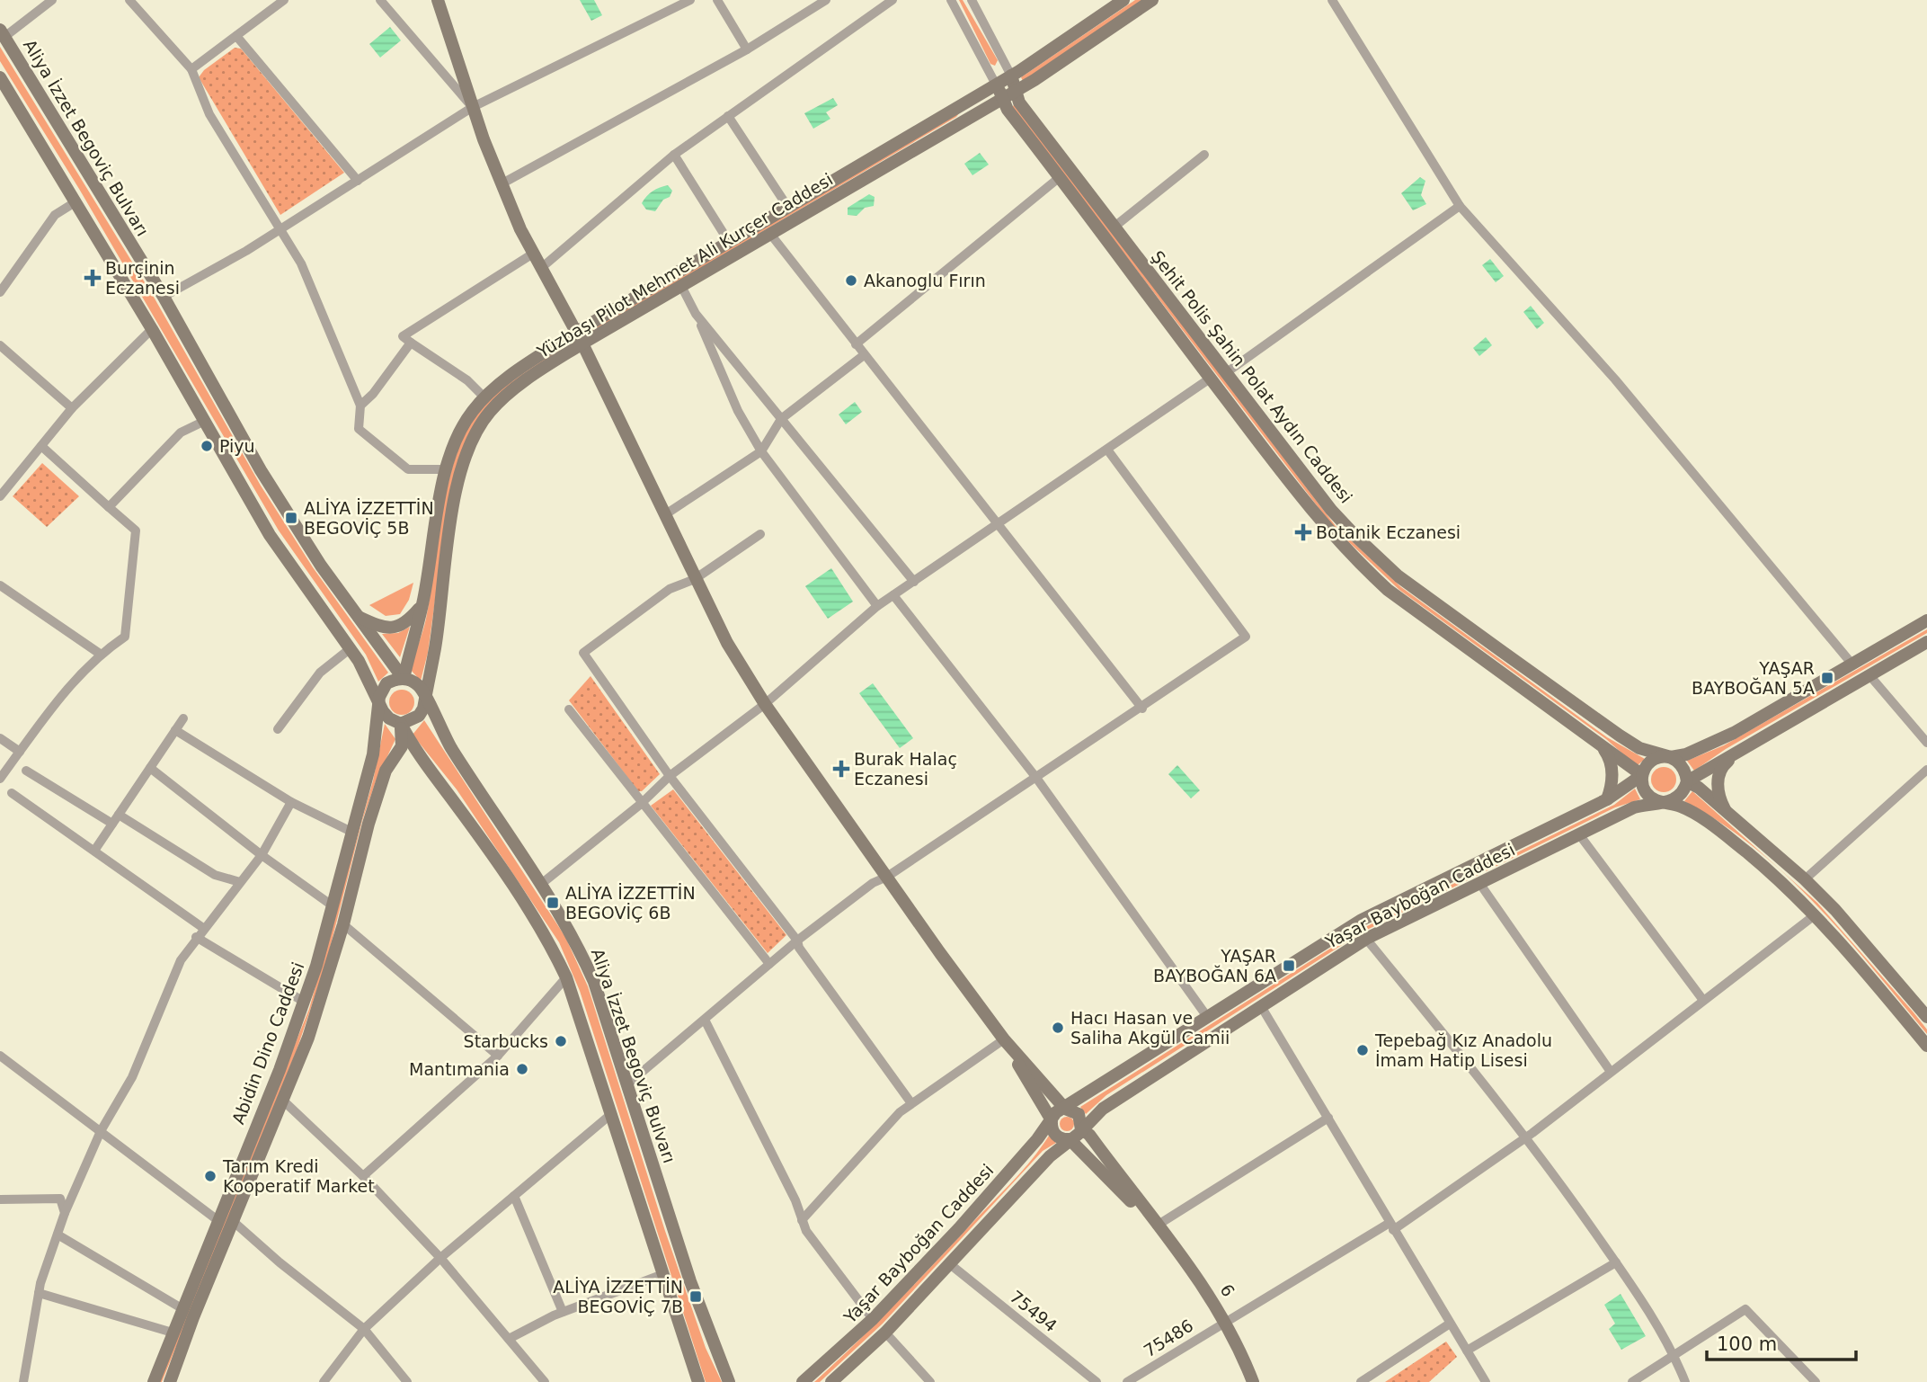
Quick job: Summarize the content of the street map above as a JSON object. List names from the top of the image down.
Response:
{
  "streets": {
    "main road": [
      "Aliya İzzet Begoviç Bulvarı",
      "Yüzbaşı Pilot Mehmet Ali Kurçer Caddesi",
      "Şehit Polis Şahin Polat Aydın Caddesi",
      "Yaşar Bayboğan Caddesi",
      "Abidin Dino Caddesi",
      "6"
    ],
    "street": ["75494", "75486"]
  },
  "crossings": [
    ["Aliya İzzet Begoviç Bulvarı", "Yüzbaşı Pilot Mehmet Ali Kurçer Caddesi"],
    ["Aliya İzzet Begoviç Bulvarı", "Abidin Dino Caddesi"],
    ["Yüzbaşı Pilot Mehmet Ali Kurçer Caddesi", "Şehit Polis Şahin Polat Aydın Caddesi"],
    ["Yüzbaşı Pilot Mehmet Ali Kurçer Caddesi", "Abidin Dino Caddesi"],
    ["Şehit Polis Şahin Polat Aydın Caddesi", "Yaşar Bayboğan Caddesi"],
    ["Yaşar Bayboğan Caddesi", "75494"],
    ["6", "75486"]
  ],
  "places": {
    "health": ["Burçinin Eczanesi", "Botanik Eczanesi", "Burak Halaç Eczanesi"],
    "other": [
      "Akanoglu Fırın",
      "Piyu",
      "Hacı Hasan ve Saliha Akgül Camii",
      "Starbucks",
      "Tepebağ Kız Anadolu İmam Hatip Lisesi",
      "Mantımania",
      "Tarım Kredi Kooperatif Market"
    ],
    "transit": [
      "ALİYA İZZETTİN BEGOVİÇ 5B",
      "YAŞAR BAYBOĞAN 5A",
      "ALİYA İZZETTİN BEGOVİÇ 6B",
      "YAŞAR BAYBOĞAN 6A",
      "ALİYA İZZETTİN BEGOVİÇ 7B"
    ]
  },
  "scale_bar": "100 m"
}
